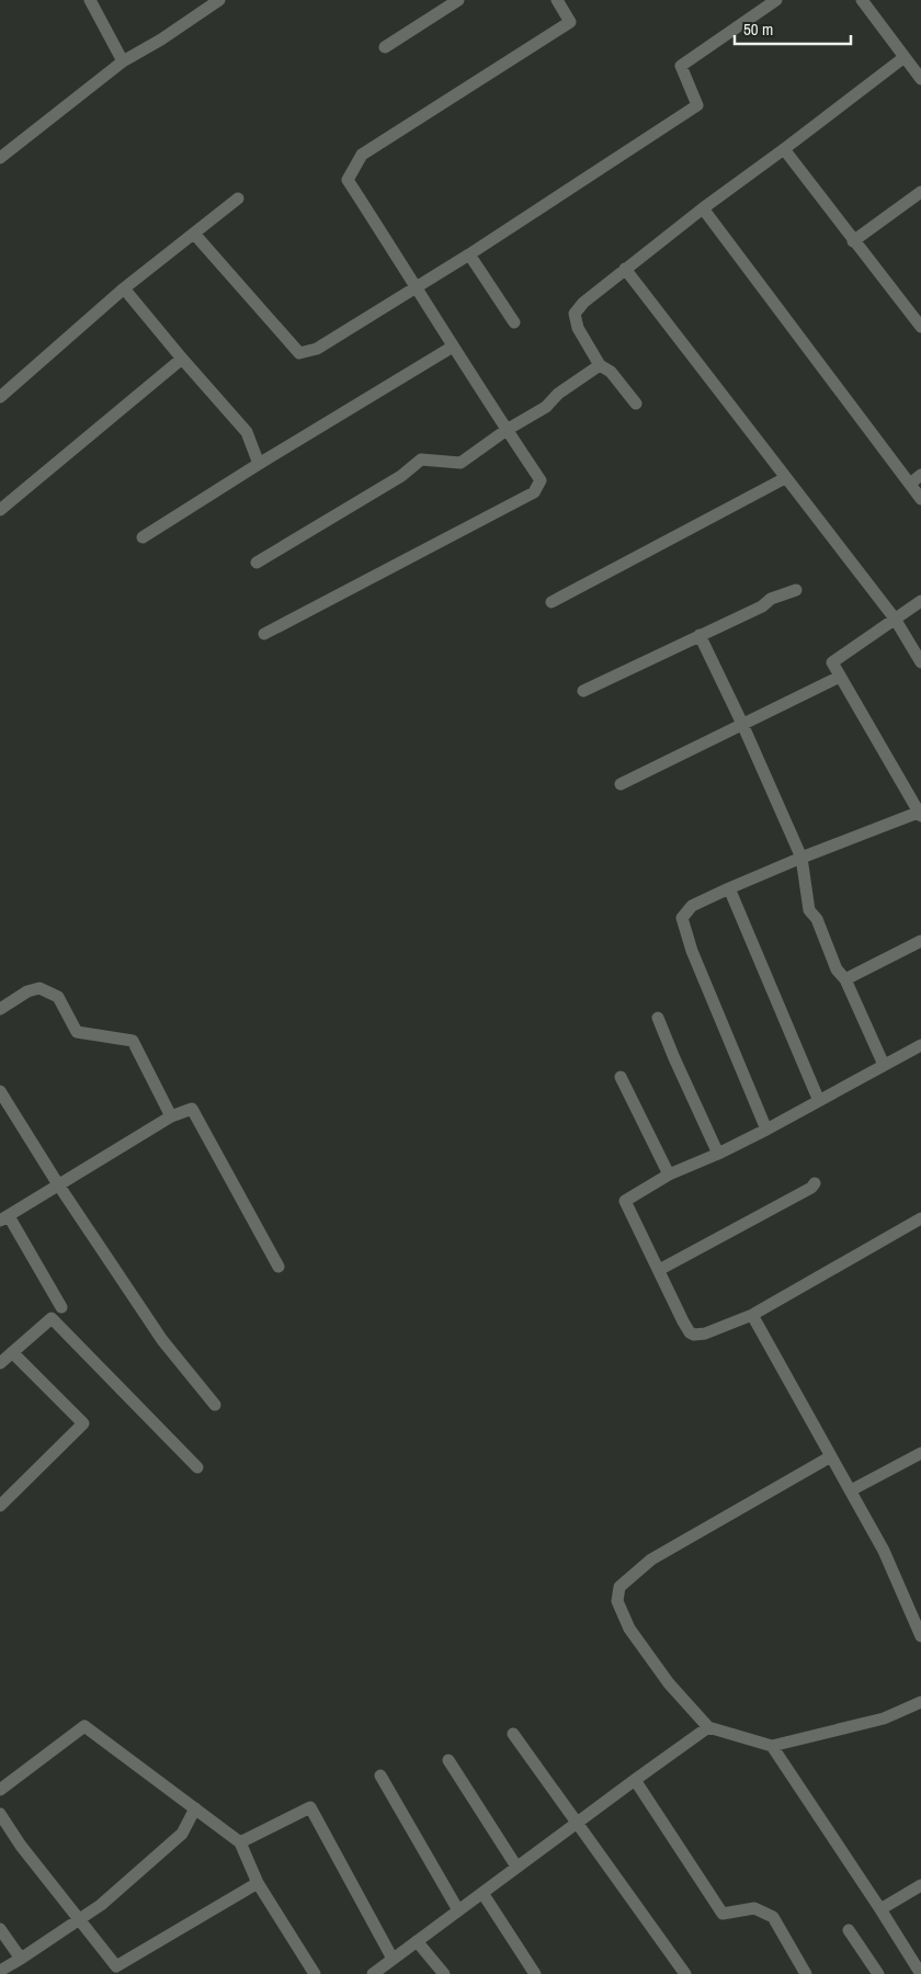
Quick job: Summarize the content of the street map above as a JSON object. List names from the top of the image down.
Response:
{
  "scale_bar": "50 m"
}
